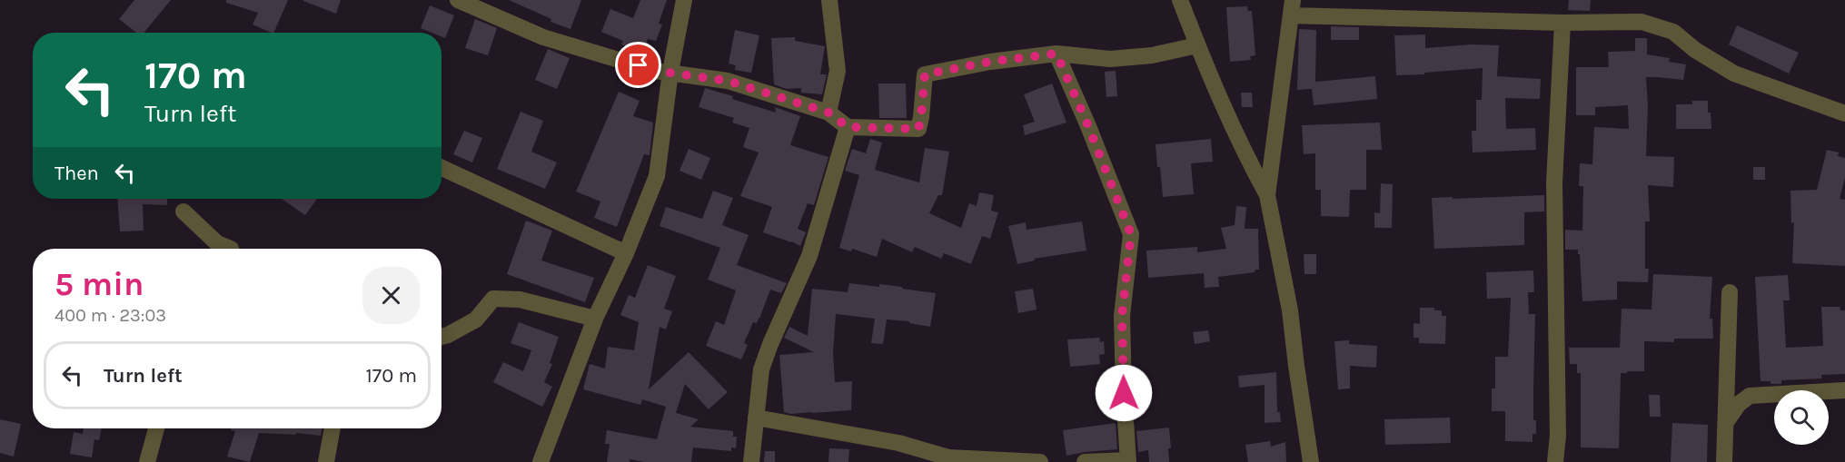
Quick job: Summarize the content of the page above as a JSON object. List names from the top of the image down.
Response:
{
  "page": {
    "turn": ["170 m", "Turn left"],
    "then": "Then",
    "heading": ["5 min", "400 m · 23:03"],
    "list": [
      {
        "name": "Turn left",
        "value": "170 m"
      }
    ]
  }
}
